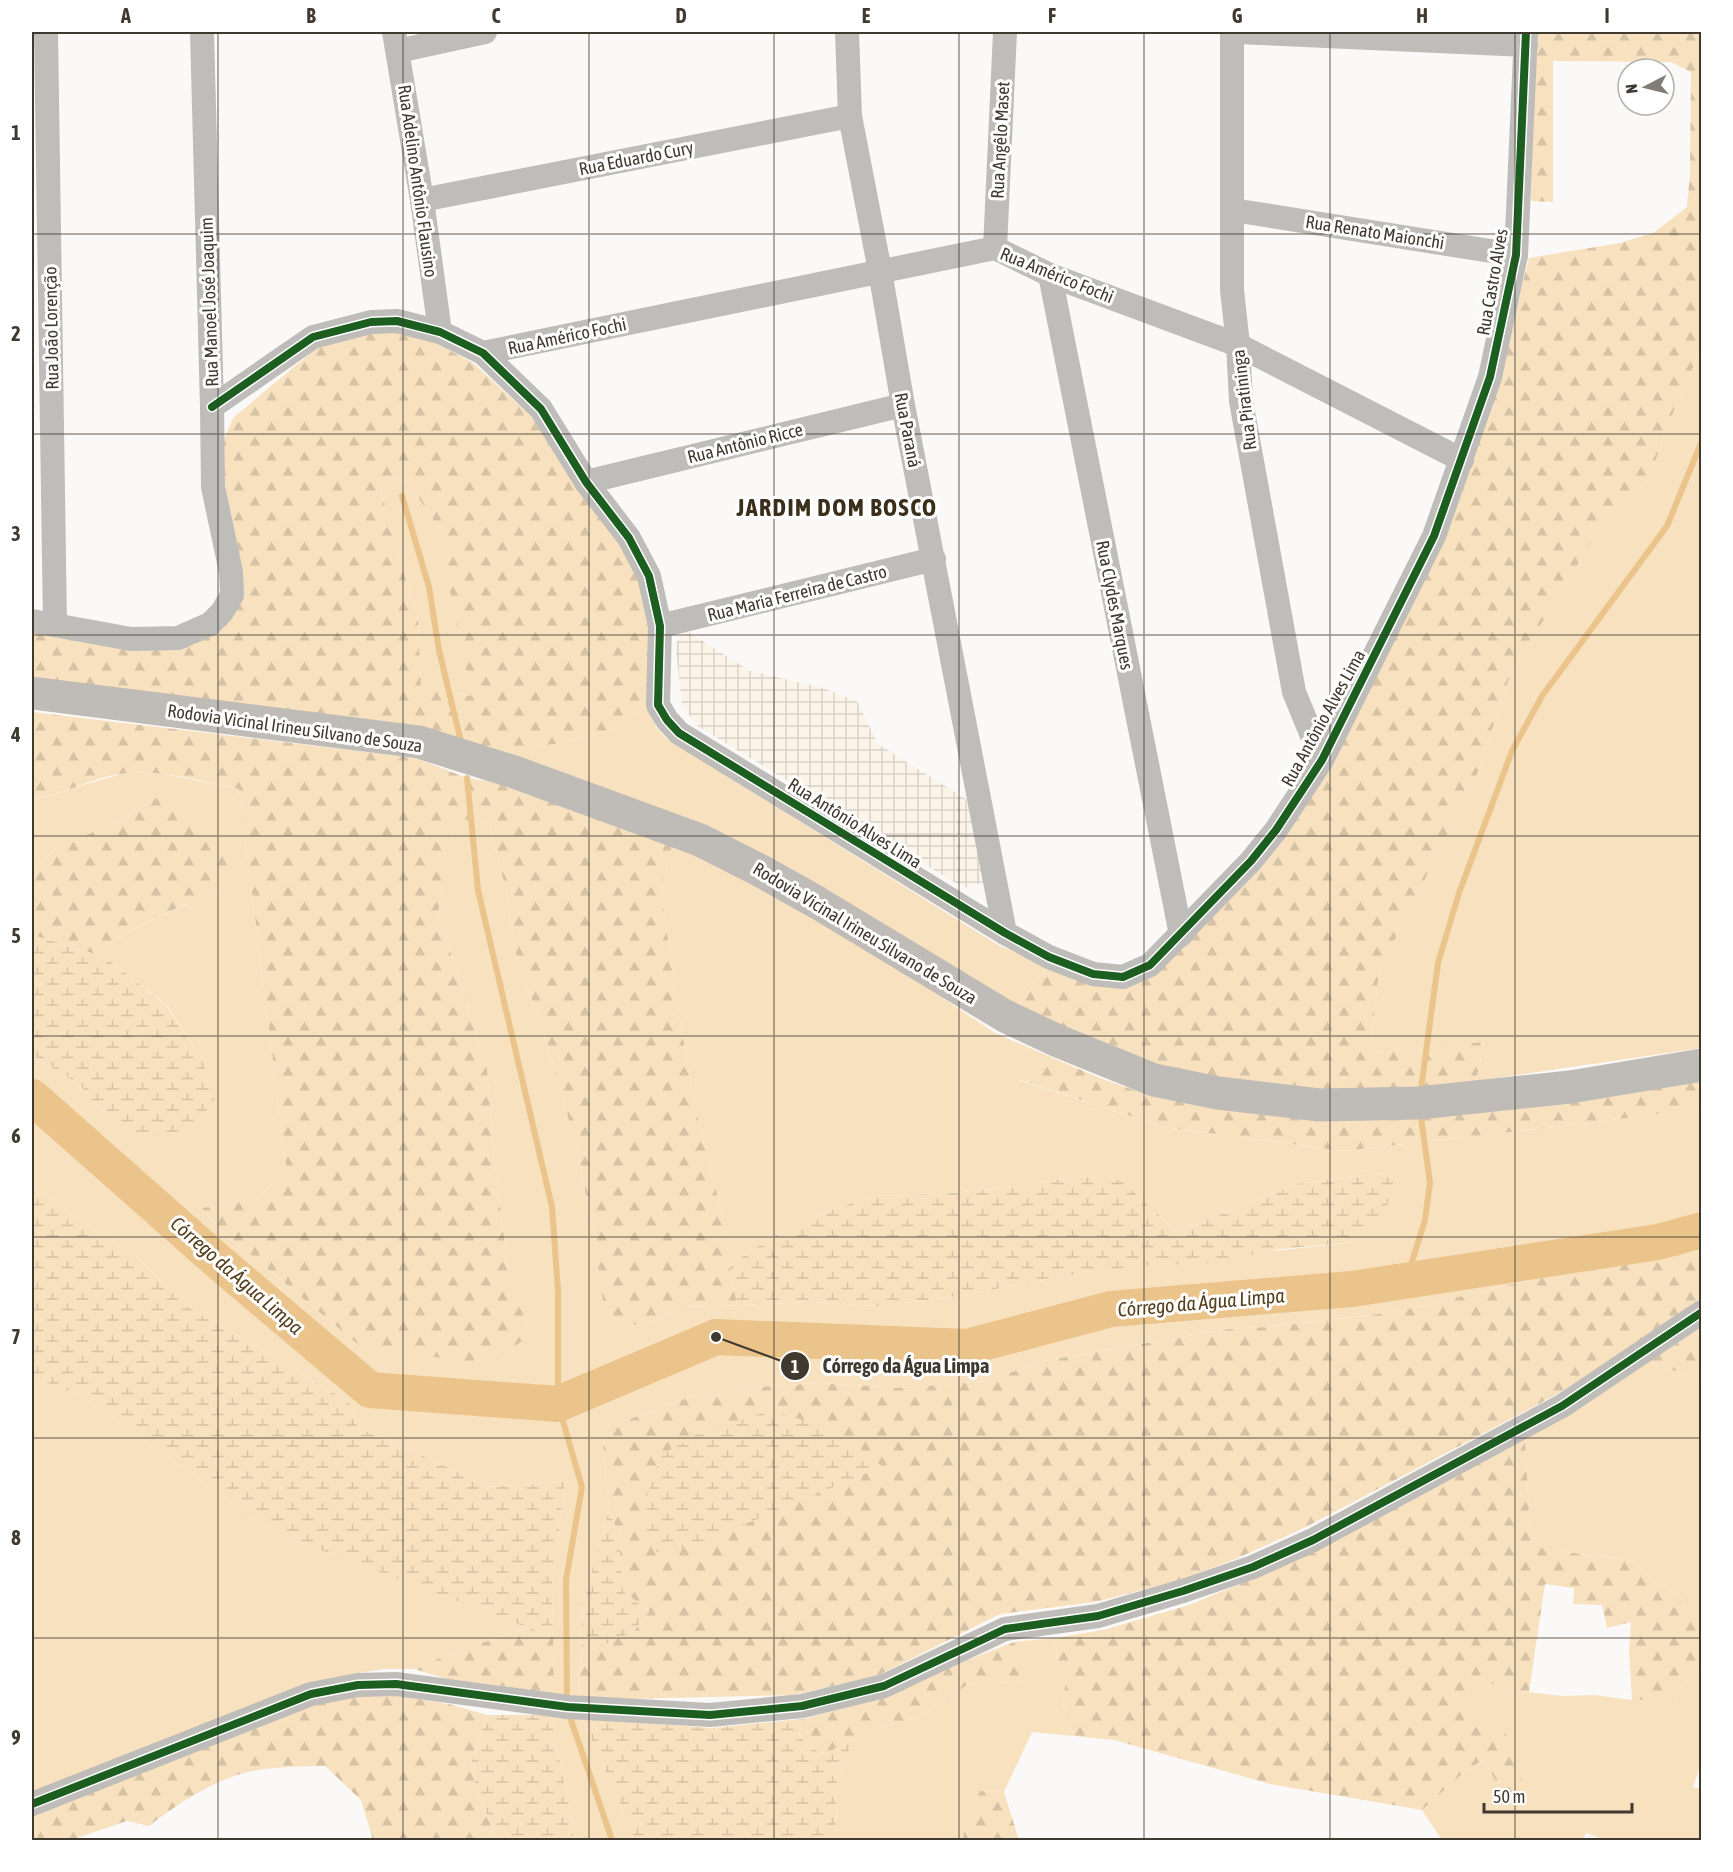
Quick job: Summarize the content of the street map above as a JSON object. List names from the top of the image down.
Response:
{
  "streets": {
    "main road": ["Rodovia Vicinal Irineu Silvano de Souza"],
    "street": [
      "Rua Angêlo Maset",
      "Rua Eduardo Cury",
      "Rua Adelino Antônio Flausino",
      "Rua Renato Maionchi",
      "Rua Américo Fochi",
      "Rua Castro Alves",
      "Rua Manoel José Joaquim",
      "Rua João Lorenção",
      "Rua Piratininga",
      "Rua Paraná",
      "Rua Antônio Ricce",
      "Rua Maria Ferreira de Castro",
      "Rua Clydes Marques",
      "Rua Antônio Alves Lima"
    ]
  },
  "crossings": [
    ["Rua Angêlo Maset", "Rua Américo Fochi"],
    ["Rua Eduardo Cury", "Rua Adelino Antônio Flausino"],
    ["Rua Eduardo Cury", "Rua Paraná"],
    ["Rua Adelino Antônio Flausino", "Rua Antônio Alves Lima"],
    ["Rua Renato Maionchi", "Rua Castro Alves"],
    ["Rua Renato Maionchi", "Rua Piratininga"],
    ["Rua Américo Fochi", "Rua Castro Alves"],
    ["Rua Américo Fochi", "Rua Piratininga"],
    ["Rua Américo Fochi", "Rua Paraná"],
    ["Rua Américo Fochi", "Rua Clydes Marques"],
    ["Rua Américo Fochi", "Rua Antônio Alves Lima"],
    ["Rua Castro Alves", "Rua Antônio Alves Lima"],
    ["Rua Manoel José Joaquim", "Rua João Lorenção"],
    ["Rua Manoel José Joaquim", "Rua Antônio Alves Lima"],
    ["Rua Piratininga", "Rua Antônio Alves Lima"],
    ["Rua Paraná", "Rua Antônio Ricce"],
    ["Rua Paraná", "Rua Maria Ferreira de Castro"],
    ["Rua Paraná", "Rua Antônio Alves Lima"],
    ["Rua Antônio Ricce", "Rua Antônio Alves Lima"],
    ["Rua Maria Ferreira de Castro", "Rua Antônio Alves Lima"],
    ["Rua Clydes Marques", "Rua Antônio Alves Lima"]
  ],
  "districts": ["JARDIM DOM BOSCO"],
  "water": ["Córrego da Água Limpa"],
  "places": ["Córrego da Água Limpa"],
  "scale_bar": "50 m",
  "north": "left",
  "grid": {
    "columns": [
      "A",
      "B",
      "C",
      "D",
      "E",
      "F",
      "G",
      "H",
      "I"
    ],
    "rows": [
      "1",
      "2",
      "3",
      "4",
      "5",
      "6",
      "7",
      "8",
      "9"
    ]
  }
}
